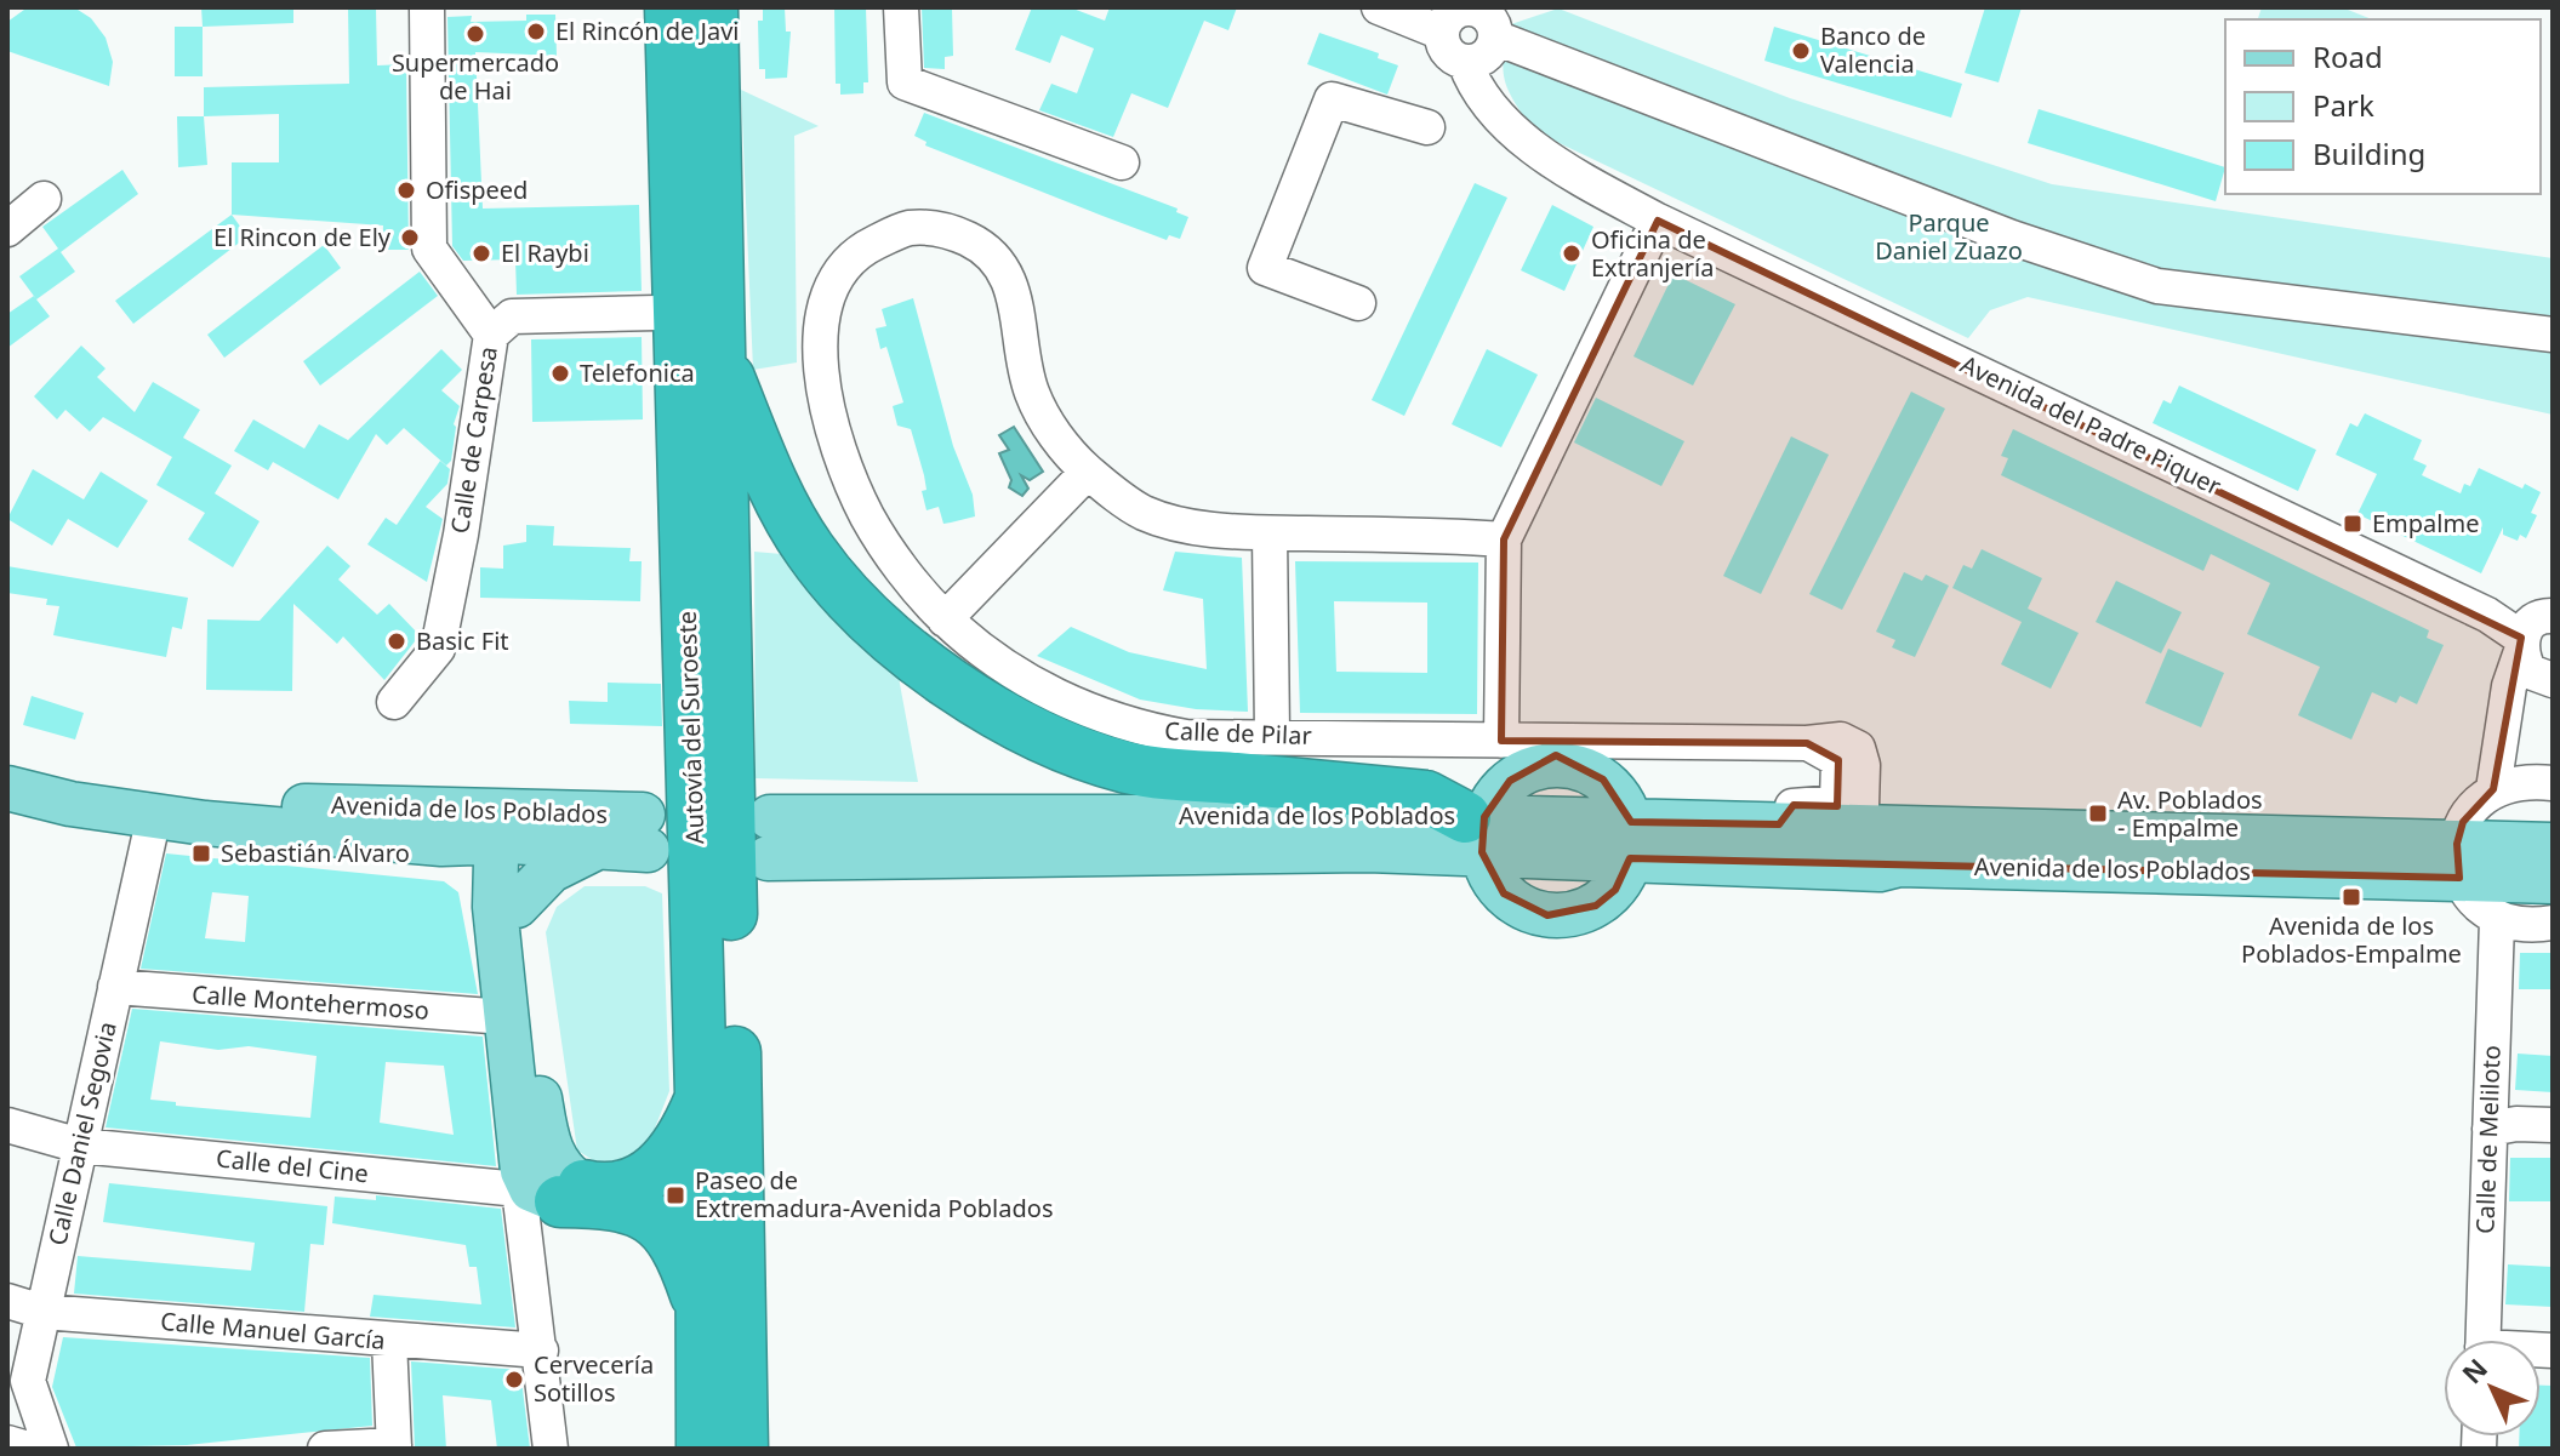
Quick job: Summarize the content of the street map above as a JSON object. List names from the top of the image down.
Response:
{
  "streets": {
    "highway": ["Autovía del Suroeste"],
    "main road": ["Avenida de los Poblados"],
    "street": [
      "Avenida del Padre Piquer",
      "Calle de Carpesa",
      "Calle de Pilar",
      "Calle Montehermoso",
      "Calle Daniel Segovia",
      "Calle de Meliloto",
      "Calle del Cine",
      "Calle Manuel García"
    ]
  },
  "crossings": [
    ["Calle de Pilar", "Avenida de los Poblados"],
    ["Calle Montehermoso", "Calle Daniel Segovia"],
    ["Calle Daniel Segovia", "Calle del Cine"],
    ["Calle Daniel Segovia", "Calle Manuel García"]
  ],
  "parks": ["Parque Daniel Zuazo"],
  "places": {
    "other": [
      "El Rincón de Javi",
      "Supermercado de Hai",
      "Banco de Valencia",
      "Ofispeed",
      "El Rincon de Ely",
      "El Raybi",
      "Oficina de Extranjería",
      "Telefonica",
      "Basic Fit",
      "Cervecería Sotillos"
    ],
    "transit": [
      "Empalme",
      "Av. Poblados - Empalme",
      "Sebastián Álvaro",
      "Avenida de los Poblados-Empalme",
      "Paseo de Extremadura-Avenida Poblados"
    ]
  },
  "legend": ["Road", "Park", "Building"],
  "north": "top left"
}
